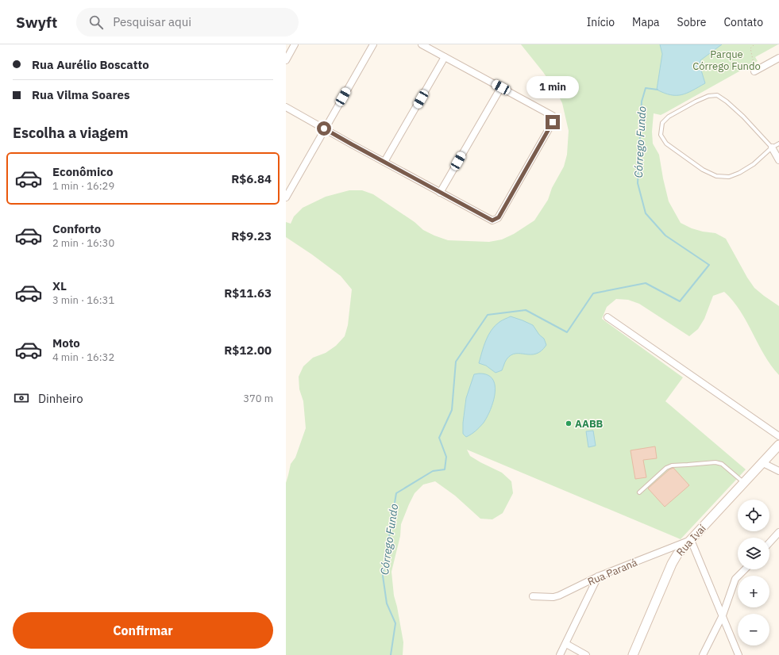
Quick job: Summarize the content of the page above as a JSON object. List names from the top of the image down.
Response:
{
  "streets": {
    "main road": ["Rua Ivaí"],
    "street": ["Rua Paraná"]
  },
  "crossings": [
    ["Rua Ivaí", "Rua Paraná"]
  ],
  "water": ["Córrego Fundo"],
  "parks": ["Parque Córrego Fundo"],
  "places": ["AABB"],
  "page": {
    "header": "Swyft",
    "search": "Pesquisar aqui",
    "nav": [
      "Início",
      "Mapa",
      "Sobre",
      "Contato"
    ],
    "banner": ["Rua Aurélio Boscatto", "Rua Vilma Soares"],
    "bubble": "1 min",
    "heading": "Escolha a viagem",
    "list": [
      {
        "name": "Econômico",
        "note": "1 min · 16:29",
        "value": "R$6.84"
      },
      {
        "name": "Conforto",
        "note": "2 min · 16:30",
        "value": "R$9.23"
      },
      {
        "name": "XL",
        "note": "3 min · 16:31",
        "value": "R$11.63"
      },
      {
        "name": "Moto",
        "note": "4 min · 16:32",
        "value": "R$12.00"
      }
    ],
    "pay": ["Dinheiro", "370 m"],
    "map_buttons": ["+", "−"],
    "buttons": "Confirmar"
  }
}
